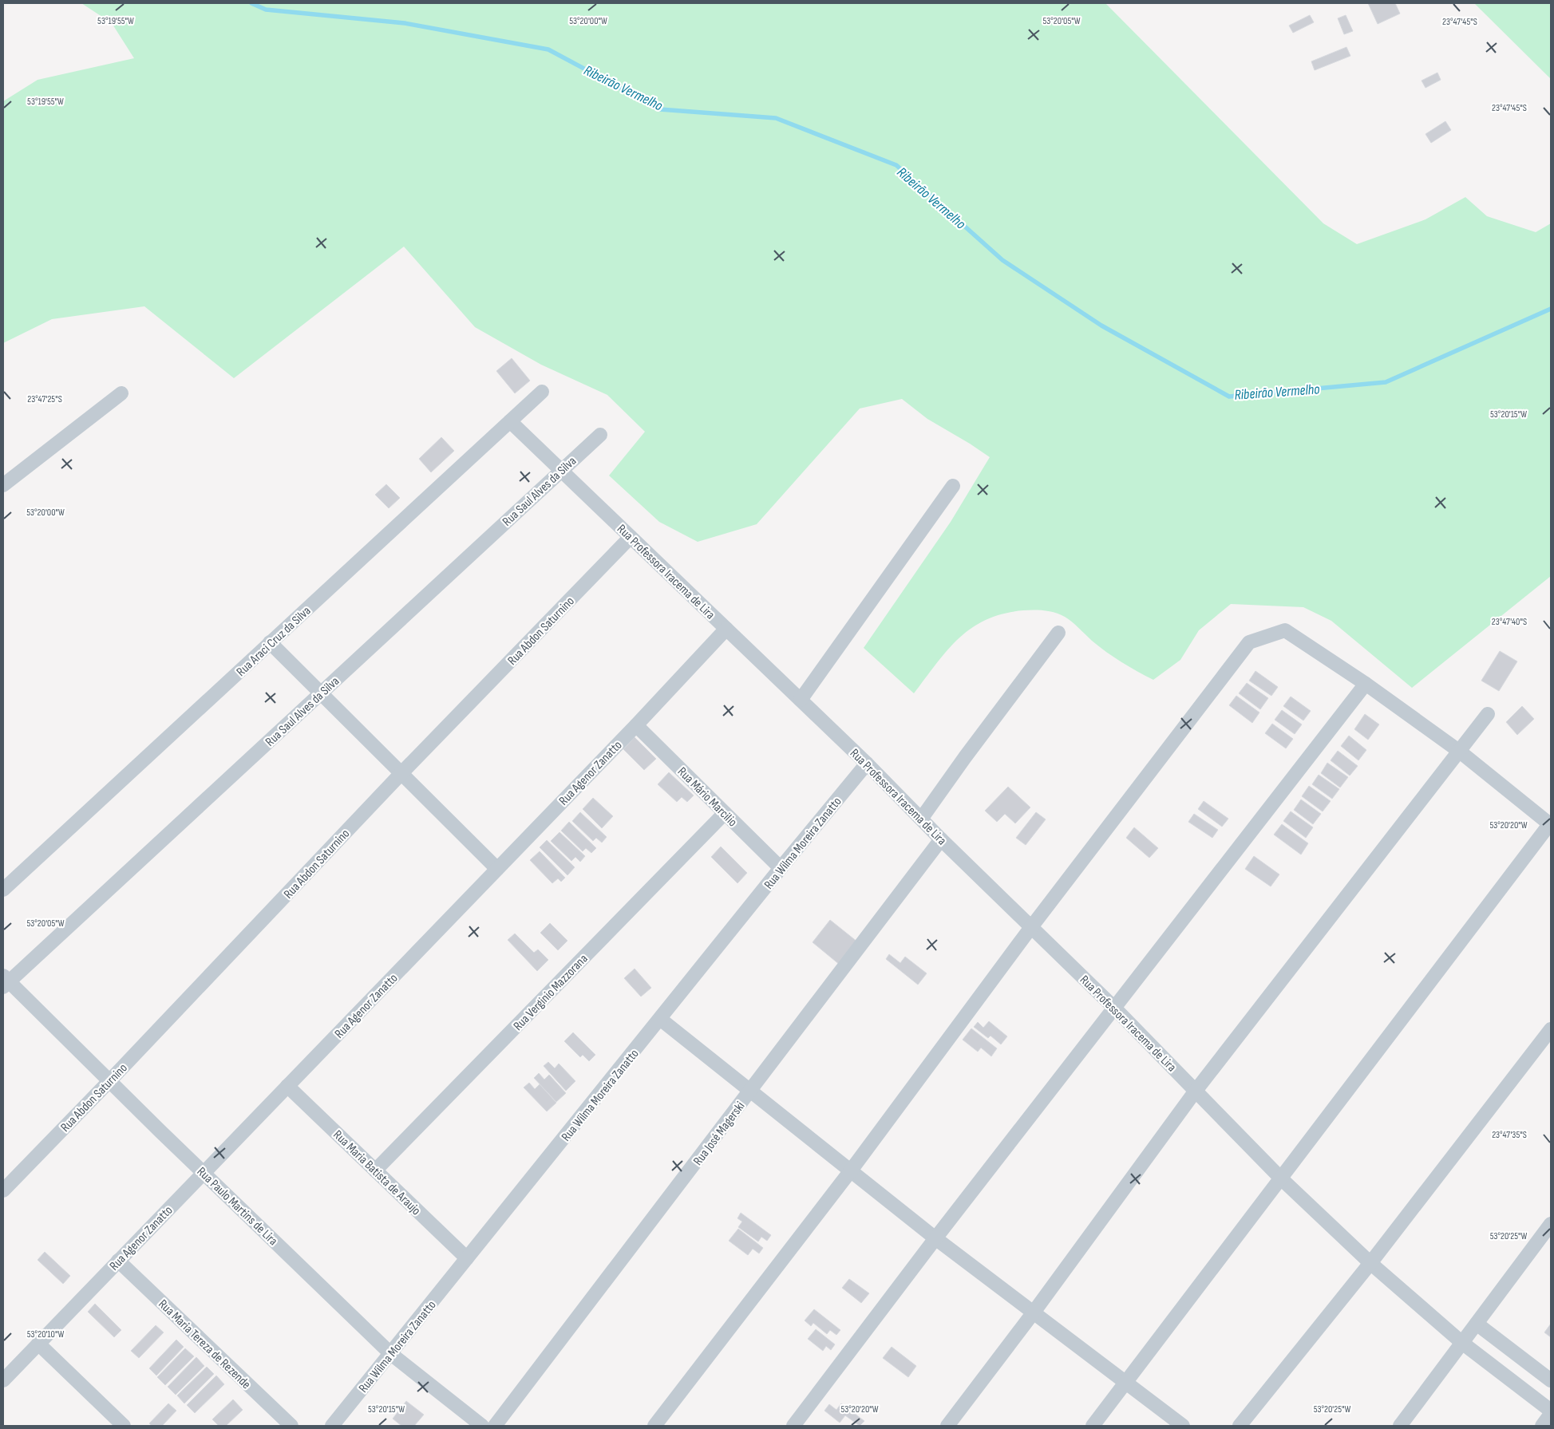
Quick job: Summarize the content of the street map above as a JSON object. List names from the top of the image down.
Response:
{
  "streets": {
    "street": [
      "Rua Saul Alves da Silva",
      "Rua Professora Iracema de Lira",
      "Rua Abdon Saturnino",
      "Rua Araci Cruz da Silva",
      "Rua Agenor Zanatto",
      "Rua Mário Marcilio",
      "Rua Wilma Moreira Zanatto",
      "Rua Verginio Mazzorana",
      "Rua José Magerski",
      "Rua Maria Batista de Araujo",
      "Rua Paulo Martins de Lira",
      "Rua Maria Tereza de Rezende"
    ]
  },
  "crossings": [
    ["Rua Saul Alves da Silva", "Rua Professora Iracema de Lira"],
    ["Rua Saul Alves da Silva", "Rua Paulo Martins de Lira"],
    ["Rua Professora Iracema de Lira", "Rua Abdon Saturnino"],
    ["Rua Professora Iracema de Lira", "Rua Araci Cruz da Silva"],
    ["Rua Professora Iracema de Lira", "Rua Agenor Zanatto"],
    ["Rua Professora Iracema de Lira", "Rua Wilma Moreira Zanatto"],
    ["Rua Professora Iracema de Lira", "Rua José Magerski"],
    ["Rua Abdon Saturnino", "Rua Paulo Martins de Lira"],
    ["Rua Agenor Zanatto", "Rua Mário Marcilio"],
    ["Rua Agenor Zanatto", "Rua Maria Batista de Araujo"],
    ["Rua Agenor Zanatto", "Rua Paulo Martins de Lira"],
    ["Rua Agenor Zanatto", "Rua Maria Tereza de Rezende"],
    ["Rua Mário Marcilio", "Rua Wilma Moreira Zanatto"],
    ["Rua Mário Marcilio", "Rua Verginio Mazzorana"],
    ["Rua Wilma Moreira Zanatto", "Rua Maria Batista de Araujo"],
    ["Rua Wilma Moreira Zanatto", "Rua Paulo Martins de Lira"],
    ["Rua Verginio Mazzorana", "Rua Maria Batista de Araujo"]
  ],
  "water": ["Ribeirão Vermelho"],
  "coordinates": [
    "53°19'55\"W",
    "53°20'00\"W",
    "53°20'05\"W",
    "23°47'45\"S",
    "23°47'25\"S",
    "53°20'15\"W",
    "23°47'40\"S",
    "53°20'20\"W",
    "23°47'35\"S",
    "53°20'25\"W",
    "53°20'10\"W"
  ]
}
